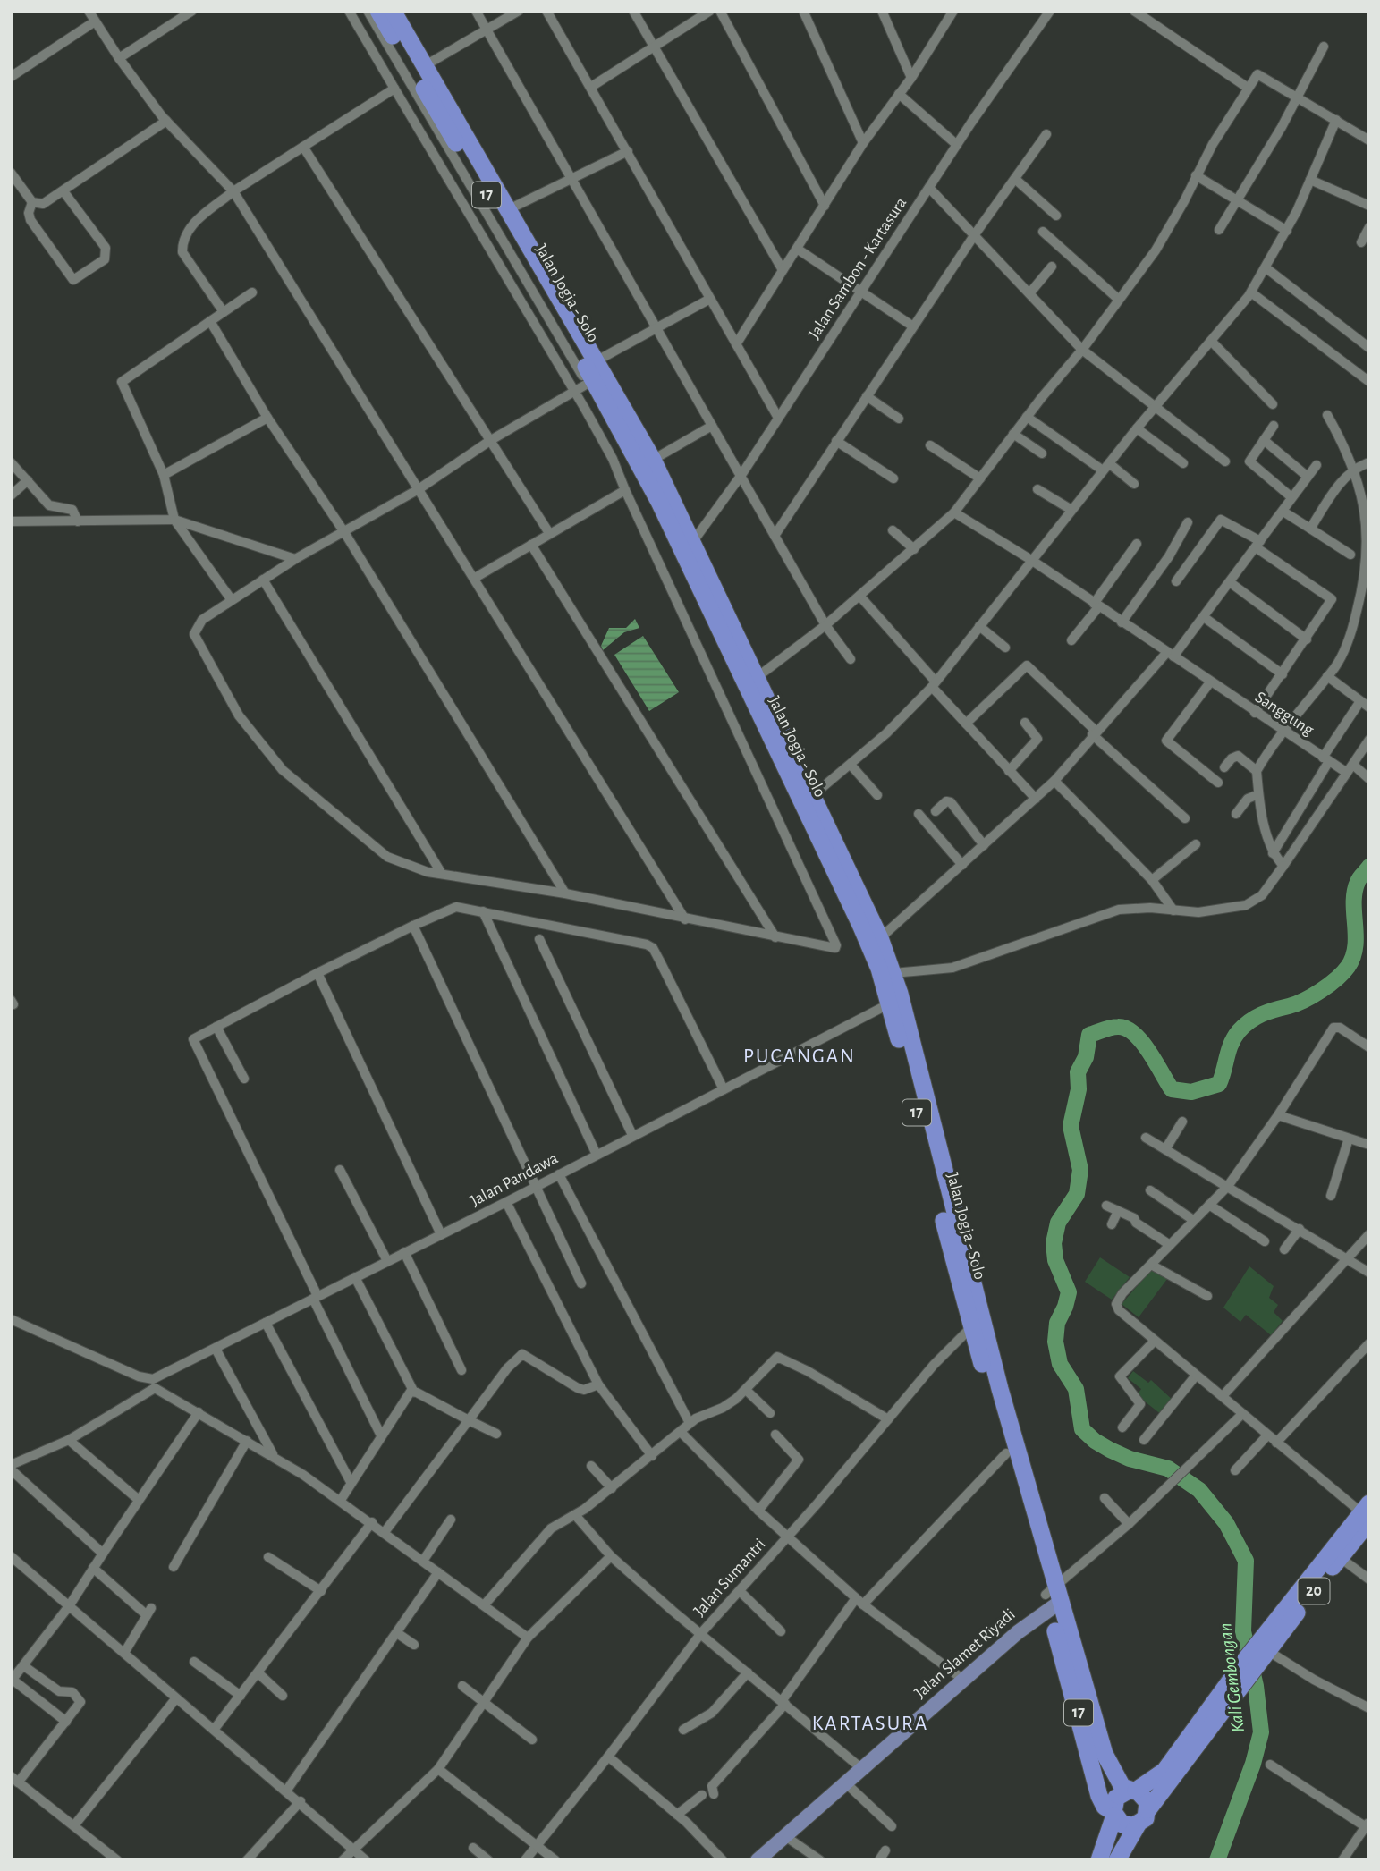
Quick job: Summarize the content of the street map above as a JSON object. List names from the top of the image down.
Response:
{
  "streets": {
    "highway": ["17", "Jalan Jogja - Solo", "20"],
    "main road": ["Jalan Slamet Riyadi"],
    "street": [
      "Jalan Sambon - Kartasura",
      "Sanggung",
      "Jalan Pandawa",
      "Jalan Sumantri"
    ]
  },
  "crossings": [
    ["17", "Jalan Jogja - Solo"],
    ["17", "20"],
    ["17", "Jalan Slamet Riyadi"],
    ["Jalan Sambon - Kartasura", "Jalan Jogja - Solo"],
    ["Jalan Jogja - Solo", "Jalan Pandawa"],
    ["Jalan Jogja - Solo", "Jalan Sumantri"]
  ],
  "districts": ["PUCANGAN", "KARTASURA"],
  "water": ["Kali Gembongan"]
}
